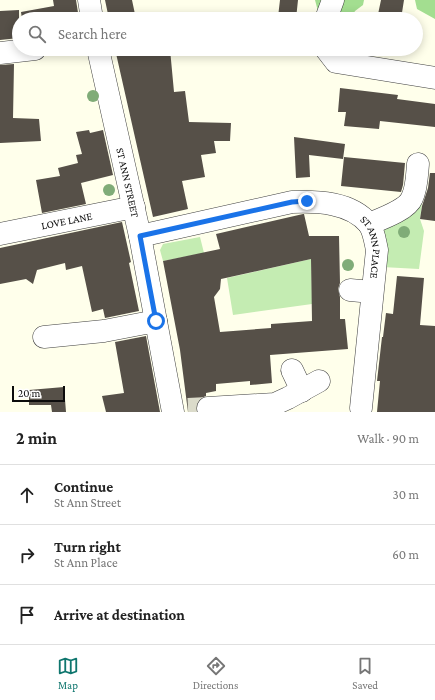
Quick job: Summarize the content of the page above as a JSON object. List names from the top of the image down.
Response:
{
  "streets": {
    "street": ["ST ANN STREET", "LOVE LANE", "ST ANN PLACE"]
  },
  "crossings": [
    ["ST ANN STREET", "LOVE LANE"],
    ["ST ANN STREET", "ST ANN PLACE"]
  ],
  "scale_bar": "20 m",
  "page": {
    "search": "Search here",
    "scale": "20 m",
    "heading": ["2 min", "Walk · 90 m"],
    "list": [
      ["Continue", "St Ann Street", "30 m"],
      ["Turn right", "St Ann Place", "60 m"],
      "Arrive at destination"
    ],
    "nav": ["Map", "Directions", "Saved"]
  }
}
